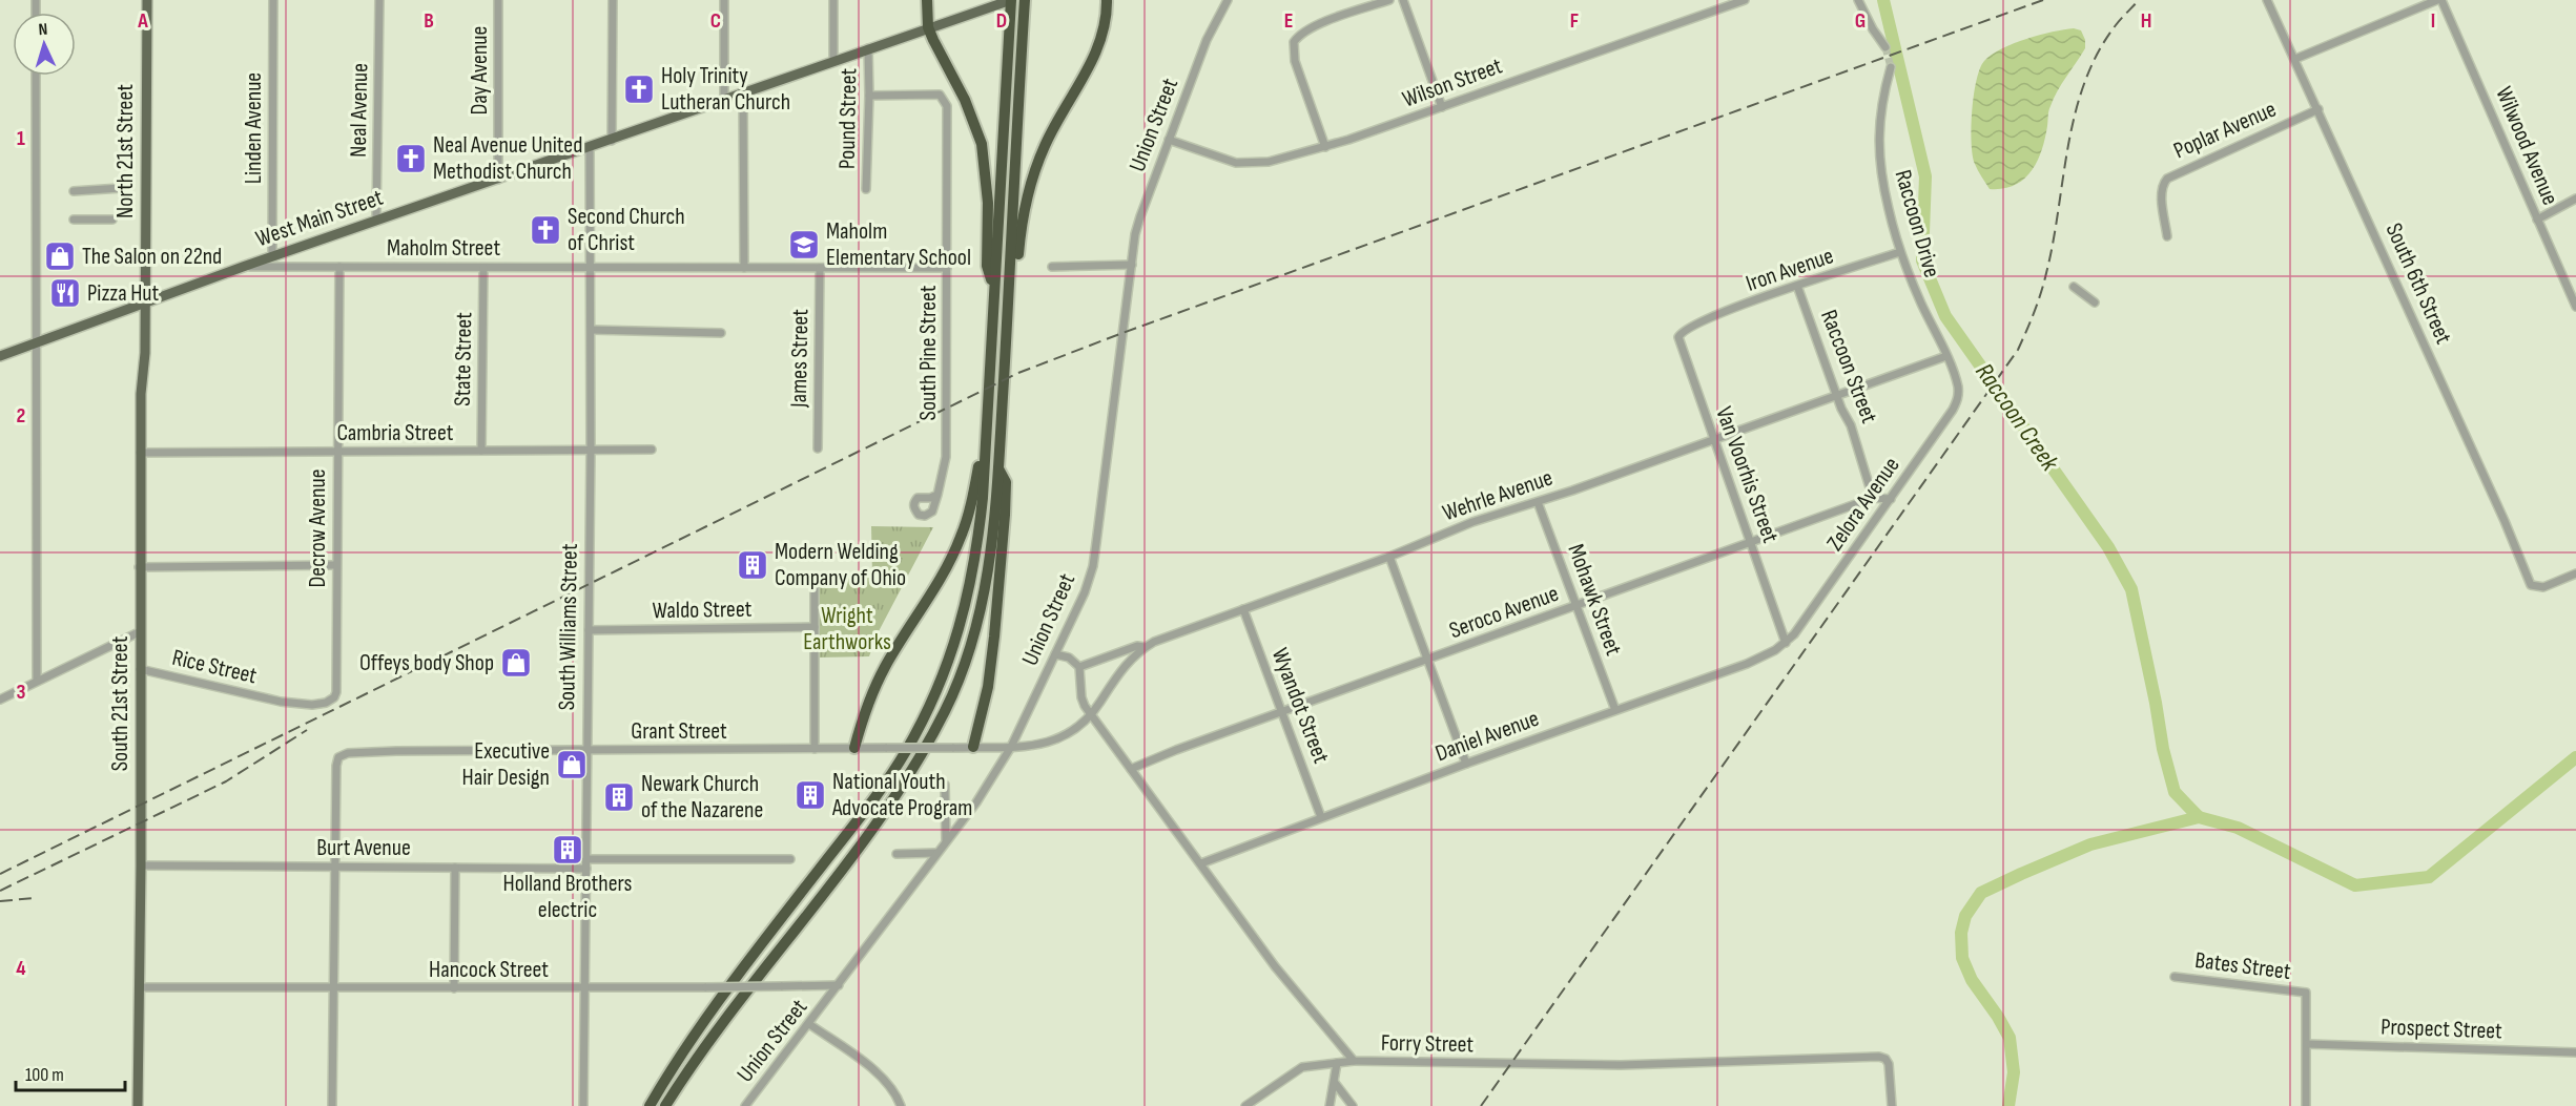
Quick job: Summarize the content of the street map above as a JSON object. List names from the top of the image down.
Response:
{
  "streets": {
    "main road": ["North 21st Street", "West Main Street", "South 21st Street"],
    "street": [
      "Day Avenue",
      "Wilson Street",
      "Neal Avenue",
      "Pound Street",
      "Union Street",
      "Linden Avenue",
      "Poplar Avenue",
      "Wilwood Avenue",
      "Raccoon Drive",
      "Maholm Street",
      "Iron Avenue",
      "South 6th Street",
      "South Pine Street",
      "James Street",
      "State Street",
      "Raccoon Street",
      "Cambria Street",
      "Van Voorhis Street",
      "Wehrle Avenue",
      "Zelora Avenue",
      "Decrow Avenue",
      "Mohawk Street",
      "Waldo Street",
      "Seroco Avenue",
      "South Williams Street",
      "Rice Street",
      "Wyandot Street",
      "Grant Street",
      "Daniel Avenue",
      "Burt Avenue",
      "Bates Street",
      "Hancock Street",
      "Prospect Street",
      "Forry Street"
    ]
  },
  "crossings": [
    ["Day Avenue", "West Main Street"],
    ["Wilson Street", "Union Street"],
    ["Neal Avenue", "West Main Street"],
    ["Pound Street", "West Main Street"],
    ["Pound Street", "South Pine Street"],
    ["Union Street", "Wehrle Avenue"],
    ["Union Street", "Grant Street"],
    ["Union Street", "Hancock Street"],
    ["Linden Avenue", "West Main Street"],
    ["Poplar Avenue", "South 6th Street"],
    ["North 21st Street", "West Main Street"],
    ["North 21st Street", "South 21st Street"],
    ["West Main Street", "Maholm Street"],
    ["West Main Street", "South Williams Street"],
    ["West Main Street", "South 21st Street"],
    ["Raccoon Drive", "Iron Avenue"],
    ["Raccoon Drive", "Wehrle Avenue"],
    ["Raccoon Drive", "Zelora Avenue"],
    ["Maholm Street", "South Pine Street"],
    ["Maholm Street", "James Street"],
    ["Maholm Street", "State Street"],
    ["Maholm Street", "Decrow Avenue"],
    ["Maholm Street", "South Williams Street"],
    ["Iron Avenue", "Raccoon Street"],
    ["Iron Avenue", "Van Voorhis Street"],
    ["State Street", "Cambria Street"],
    ["Raccoon Street", "Wehrle Avenue"],
    ["Raccoon Street", "Seroco Avenue"],
    ["Cambria Street", "Decrow Avenue"],
    ["Cambria Street", "South Williams Street"],
    ["Cambria Street", "South 21st Street"],
    ["Van Voorhis Street", "Wehrle Avenue"],
    ["Van Voorhis Street", "Zelora Avenue"],
    ["Van Voorhis Street", "Seroco Avenue"],
    ["Van Voorhis Street", "Daniel Avenue"],
    ["Wehrle Avenue", "Mohawk Street"],
    ["Wehrle Avenue", "Wyandot Street"],
    ["Wehrle Avenue", "Grant Street"],
    ["Wehrle Avenue", "Forry Street"],
    ["Zelora Avenue", "Seroco Avenue"],
    ["Zelora Avenue", "Daniel Avenue"],
    ["Decrow Avenue", "Rice Street"],
    ["Mohawk Street", "Seroco Avenue"],
    ["Mohawk Street", "Daniel Avenue"],
    ["Waldo Street", "South Williams Street"],
    ["Seroco Avenue", "Wyandot Street"],
    ["Seroco Avenue", "Forry Street"],
    ["South Williams Street", "Grant Street"],
    ["South Williams Street", "Burt Avenue"],
    ["South Williams Street", "Hancock Street"],
    ["Rice Street", "South 21st Street"],
    ["South 21st Street", "Burt Avenue"],
    ["South 21st Street", "Hancock Street"],
    ["Wyandot Street", "Daniel Avenue"],
    ["Grant Street", "Burt Avenue"],
    ["Daniel Avenue", "Forry Street"],
    ["Bates Street", "Prospect Street"]
  ],
  "water": ["Raccoon Creek"],
  "parks": ["Wright Earthworks"],
  "places": {
    "church": ["Holy Trinity Lutheran Church", "Neal Avenue United Methodist Church", "Second Church of Christ"],
    "school or university": ["Maholm Elementary School"],
    "shop": ["The Salon on 22nd", "Offeys body Shop", "Executive Hair Design"],
    "restaurant": ["Pizza Hut"],
    "building": [
      "Modern Welding Company of Ohio",
      "National Youth Advocate Program",
      "Newark Church of the Nazarene",
      "Holland Brothers electric"
    ]
  },
  "scale_bar": "100 m",
  "north": "top",
  "grid": {
    "columns": [
      "A",
      "B",
      "C",
      "D",
      "E",
      "F",
      "G",
      "H",
      "I"
    ],
    "rows": [
      "1",
      "2",
      "3",
      "4"
    ]
  }
}
